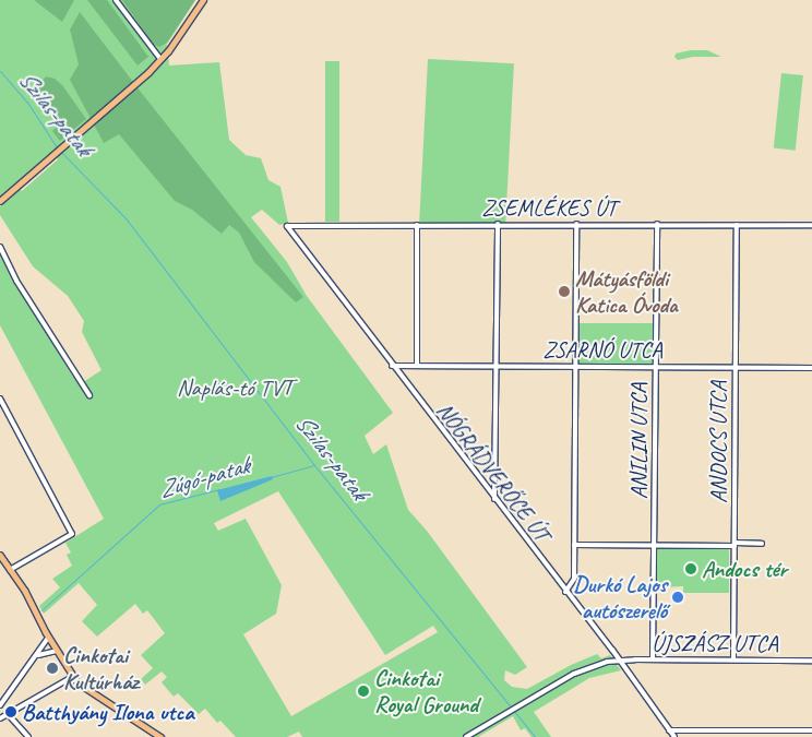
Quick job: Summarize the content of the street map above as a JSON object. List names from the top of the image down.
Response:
{
  "streets": {
    "street": [
      "ZSEMLÉKES ÚT",
      "ZSARNÓ UTCA",
      "ANILIN UTCA",
      "ANDOCS UTCA",
      "NÓGRÁDVERŐCE ÚT",
      "ÚJSZÁSZ UTCA"
    ]
  },
  "crossings": [
    ["ZSEMLÉKES ÚT", "ANILIN UTCA"],
    ["ZSEMLÉKES ÚT", "ANDOCS UTCA"],
    ["ZSEMLÉKES ÚT", "NÓGRÁDVERŐCE ÚT"],
    ["ZSARNÓ UTCA", "ANILIN UTCA"],
    ["ZSARNÓ UTCA", "ANDOCS UTCA"],
    ["ZSARNÓ UTCA", "NÓGRÁDVERŐCE ÚT"],
    ["ANILIN UTCA", "ÚJSZÁSZ UTCA"],
    ["ANDOCS UTCA", "ÚJSZÁSZ UTCA"],
    ["NÓGRÁDVERŐCE ÚT", "ÚJSZÁSZ UTCA"]
  ],
  "water": ["Szilas-patak", "Zúgó-patak"],
  "parks": ["Naplás-tó TVT"],
  "places": [
    "Mátyásföldi Katica Óvoda",
    "Andocs tér",
    "Durkó Lajos autószerelő",
    "Cinkotai Kultúrház",
    "Cinkotai Royal Ground",
    "Batthyány Ilona utca"
  ]
}
